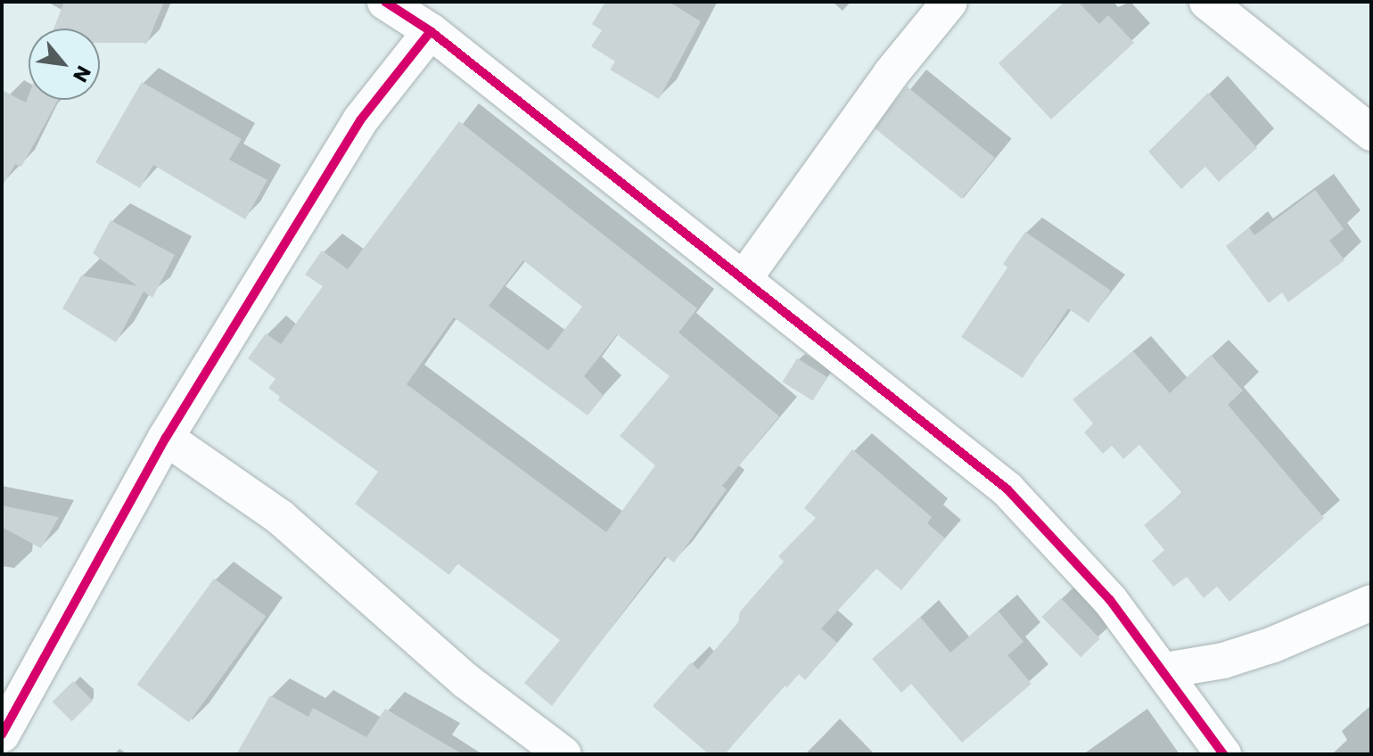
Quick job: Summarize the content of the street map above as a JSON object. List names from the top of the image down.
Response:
{
  "north": "bottom right"
}
